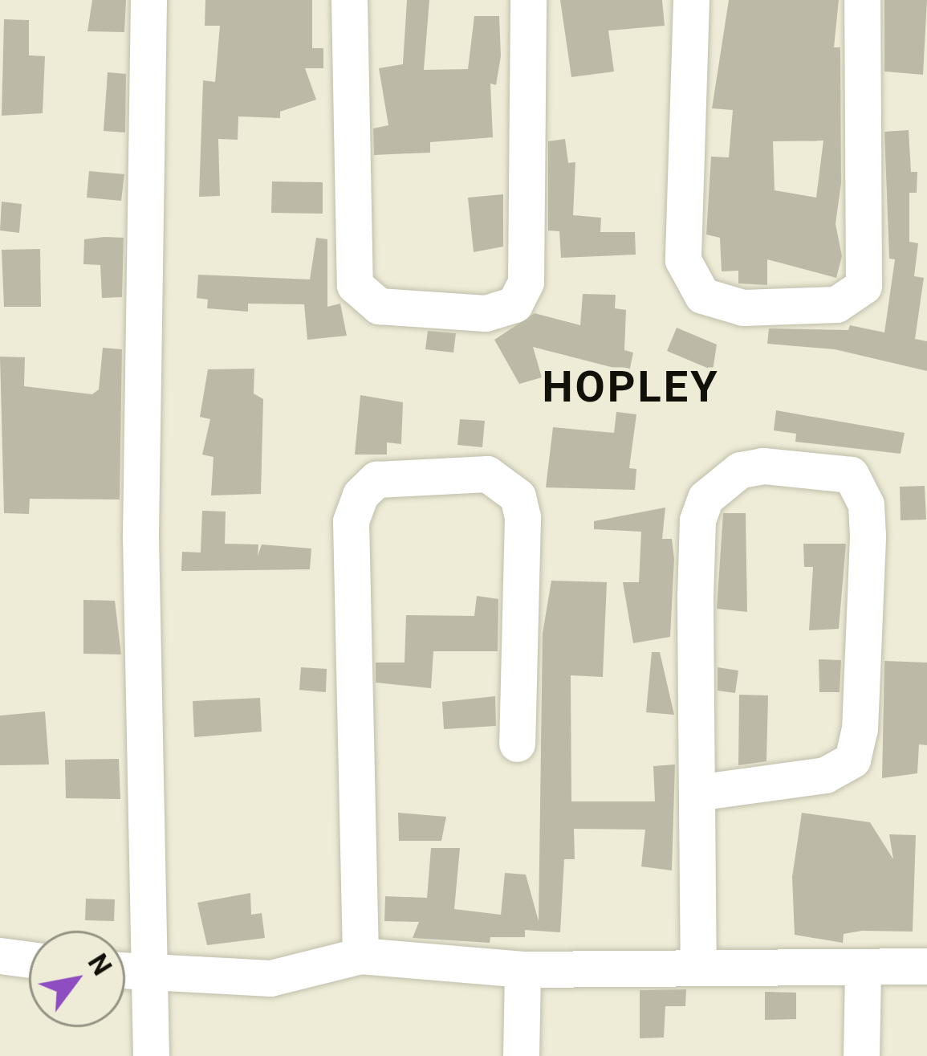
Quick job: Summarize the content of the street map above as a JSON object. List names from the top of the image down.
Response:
{
  "districts": ["HOPLEY"],
  "north": "top right"
}
